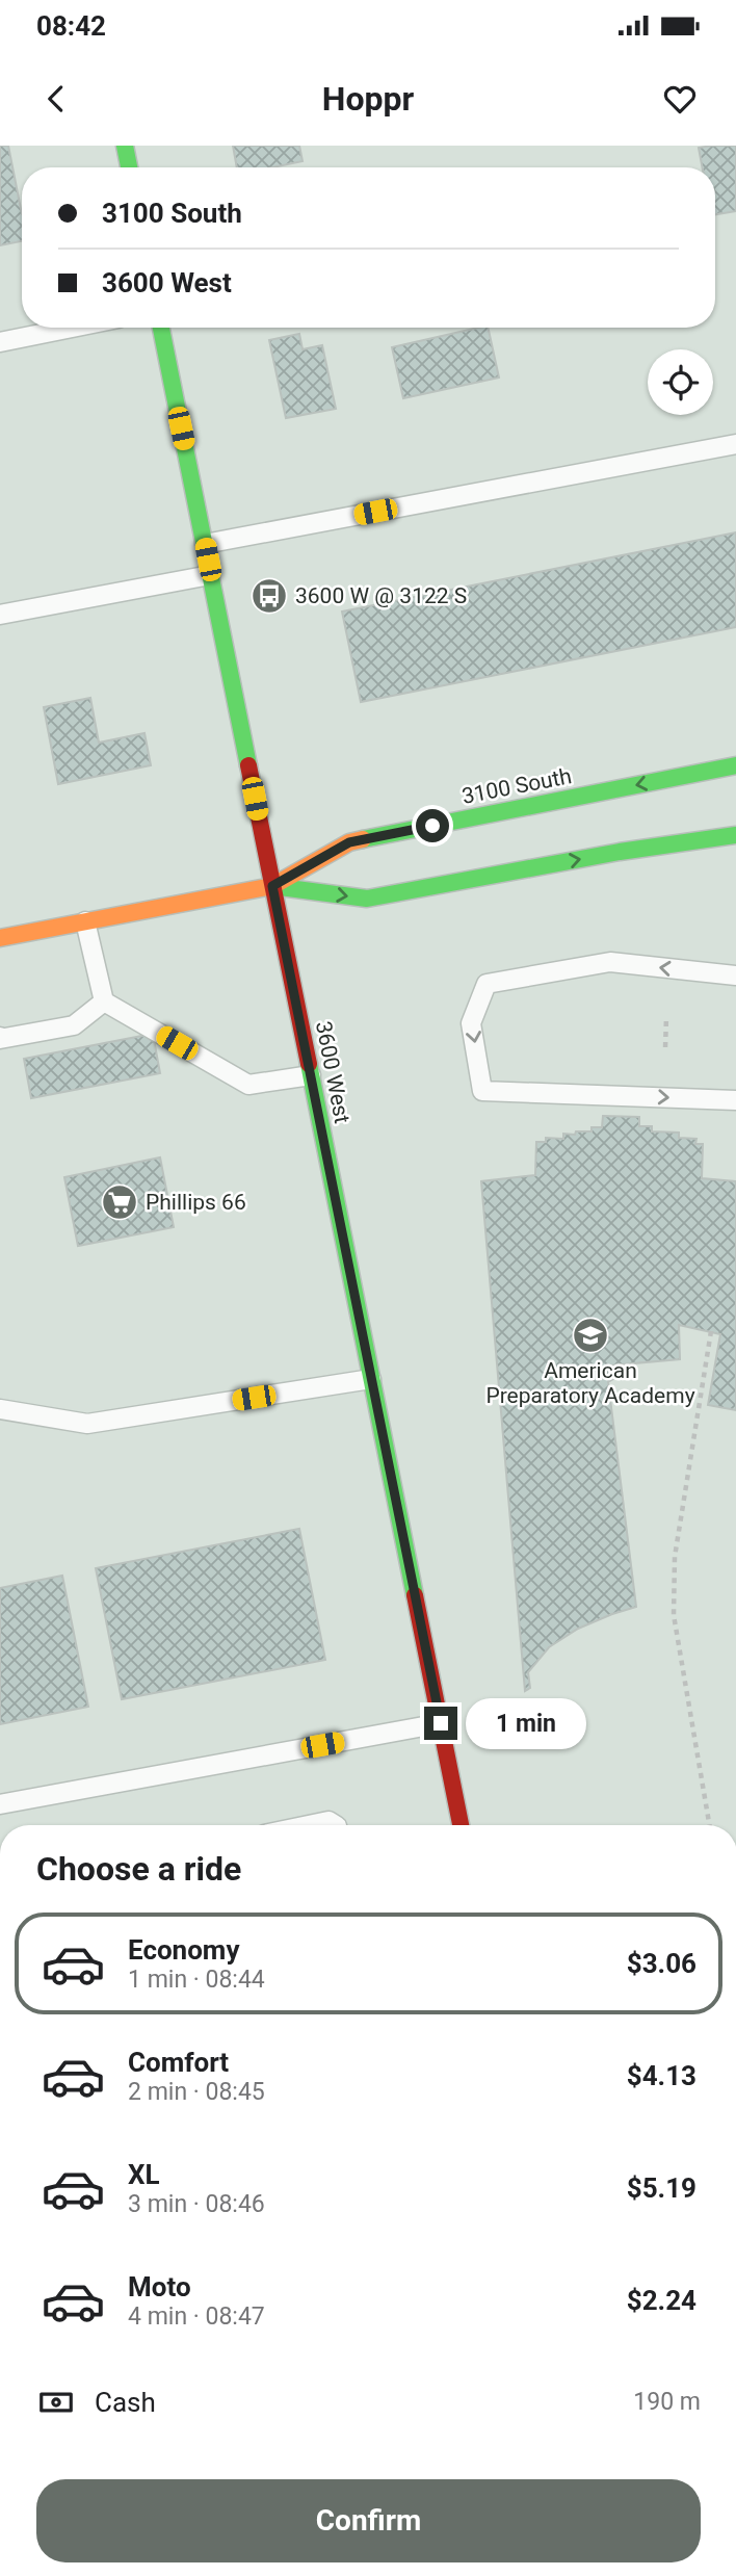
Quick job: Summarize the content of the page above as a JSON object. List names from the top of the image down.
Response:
{
  "streets": {
    "street": ["3100 South", "3600 West"]
  },
  "crossings": [
    ["3100 South", "3600 West"]
  ],
  "places": {
    "bus stop": ["3600 W @ 3122 S"],
    "supermarket": ["Phillips 66"],
    "school or university": ["American Preparatory Academy"]
  },
  "page": {
    "status": "08:42",
    "header": "Hoppr",
    "banner": ["3100 South", "3600 West"],
    "bubble": "1 min",
    "heading": "Choose a ride",
    "list": [
      {
        "name": "Economy",
        "note": "1 min · 08:44",
        "value": "$3.06"
      },
      {
        "name": "Comfort",
        "note": "2 min · 08:45",
        "value": "$4.13"
      },
      {
        "name": "XL",
        "note": "3 min · 08:46",
        "value": "$5.19"
      },
      {
        "name": "Moto",
        "note": "4 min · 08:47",
        "value": "$2.24"
      }
    ],
    "pay": ["Cash", "190 m"],
    "buttons": "Confirm"
  }
}
